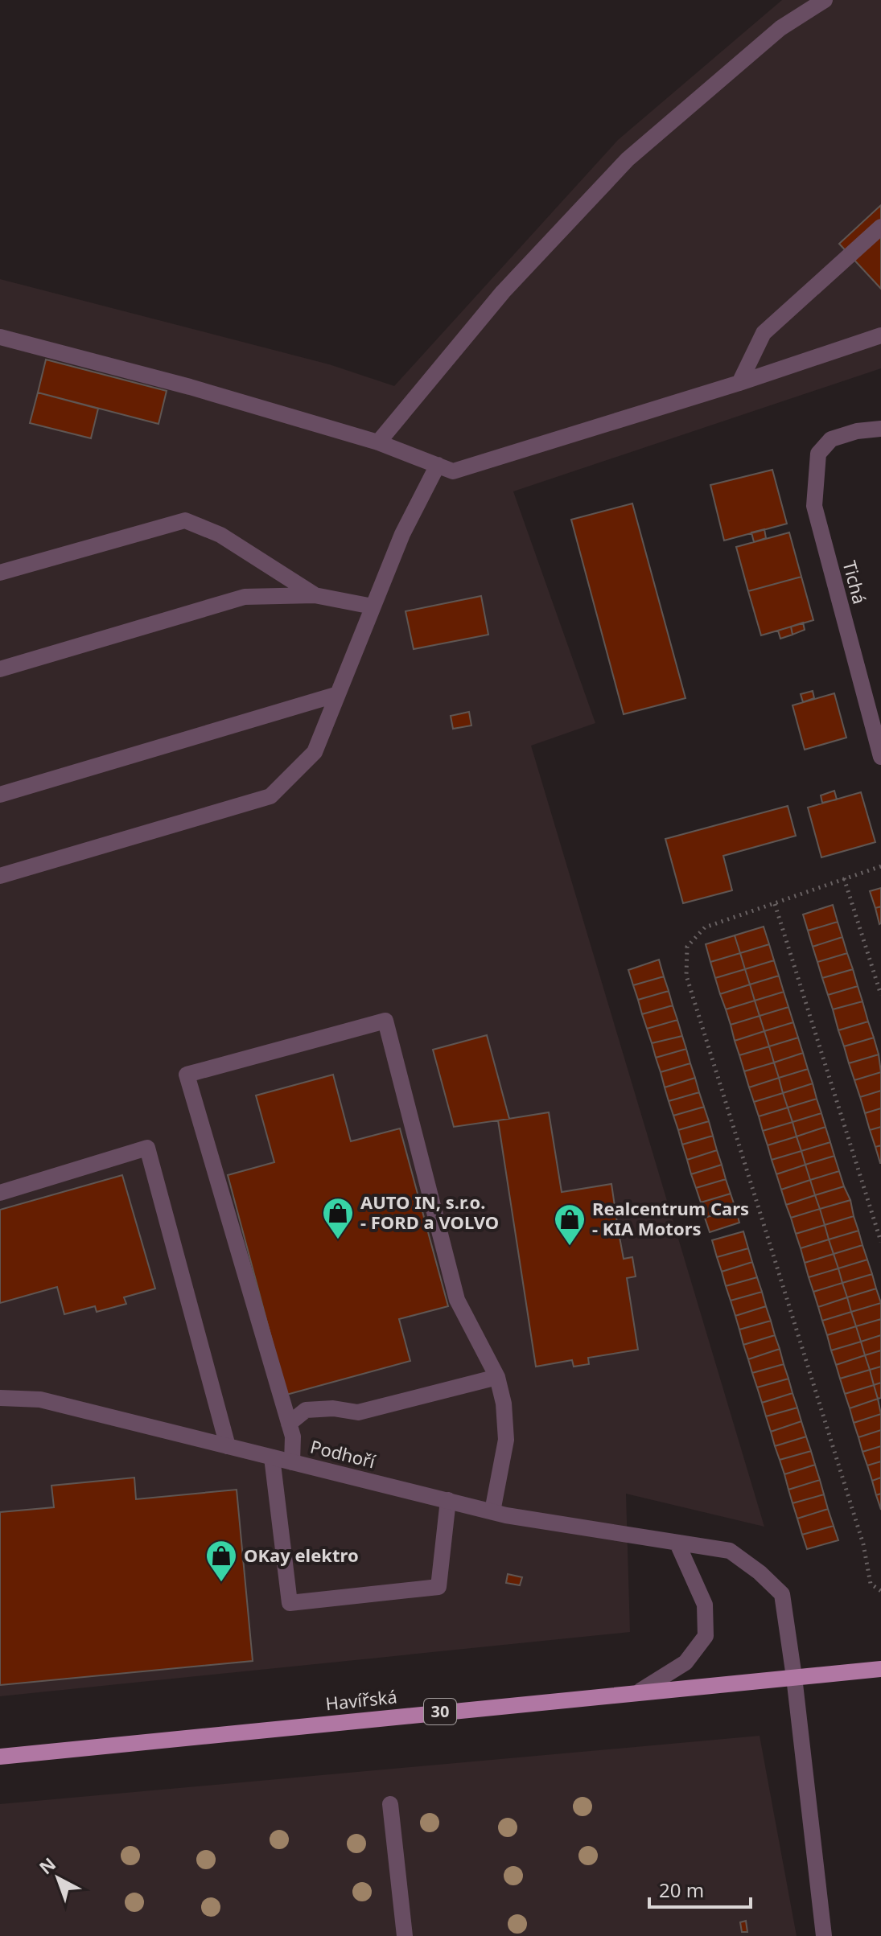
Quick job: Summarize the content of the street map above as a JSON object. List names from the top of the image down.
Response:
{
  "streets": {
    "main road": ["Havířská", "30"],
    "street": ["Tichá", "Podhoří"]
  },
  "crossings": [
    ["Podhoří", "Havířská"]
  ],
  "places": {
    "shop": ["AUTO IN, s.r.o. - FORD a VOLVO", "Realcentrum Cars - KIA Motors", "OKay elektro"]
  },
  "scale_bar": "20 m",
  "north": "top left"
}
